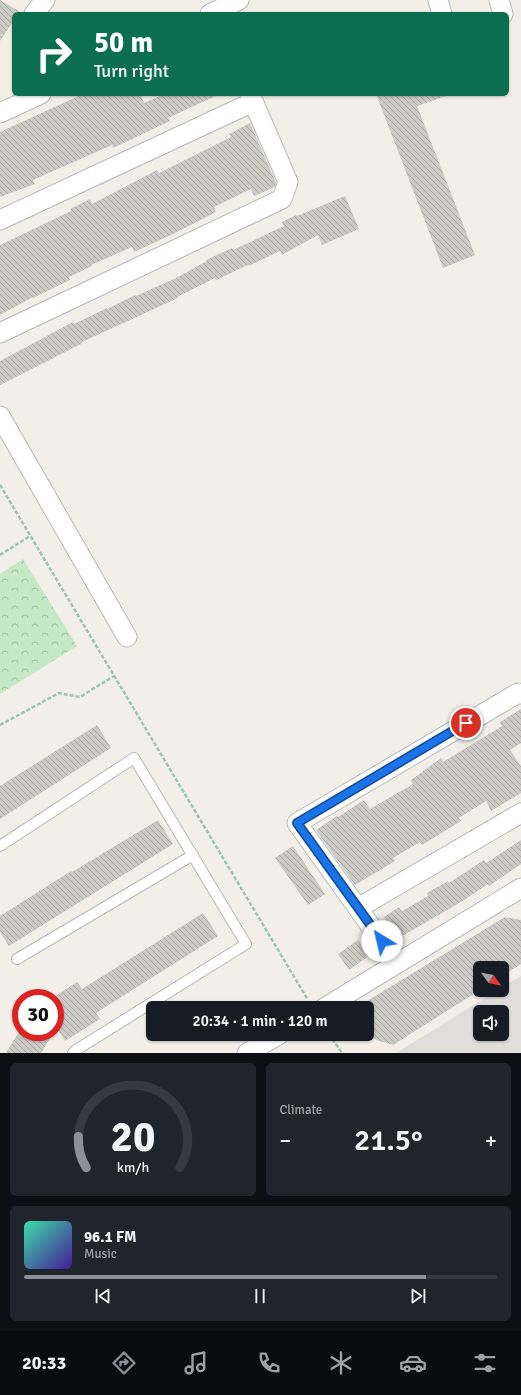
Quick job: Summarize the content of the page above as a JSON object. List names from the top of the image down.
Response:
{
  "north": "bottom right",
  "page": {
    "turn": ["50 m", "Turn right"],
    "limit": "30",
    "trip": "20:34 · 1 min · 120 m",
    "tile": "Climate",
    "heat": ["−", "21.5°", "+"],
    "song": ["96.1 FM", "Music"],
    "tabs": "20:33",
    "gauge": ["20", "km/h"]
  }
}
